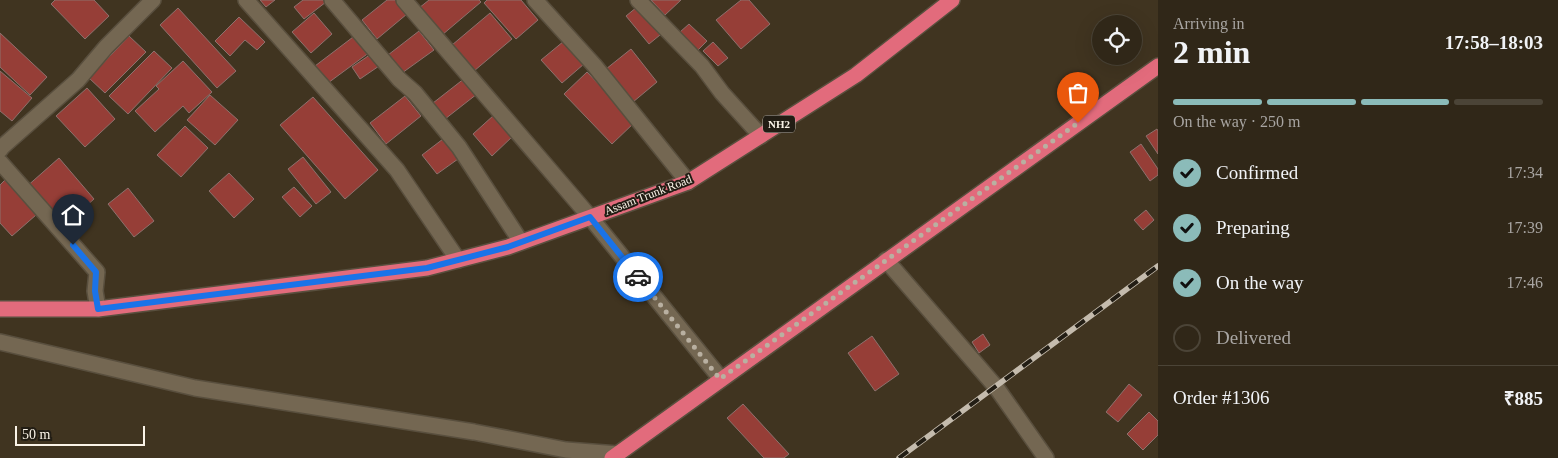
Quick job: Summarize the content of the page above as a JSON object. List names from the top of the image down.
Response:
{
  "streets": {
    "highway": ["NH2", "Assam Trunk Road"]
  },
  "scale_bar": "50 m",
  "page": {
    "heading": ["2 min", "Arriving in", "17:58–18:03"],
    "panel": ["Order #1306", "₹885"],
    "bar": "On the way · 250 m",
    "list": [
      ["Confirmed", "17:34"],
      ["Preparing", "17:39"],
      ["On the way", "17:46"],
      "Delivered"
    ],
    "scale": "50 m"
  }
}
